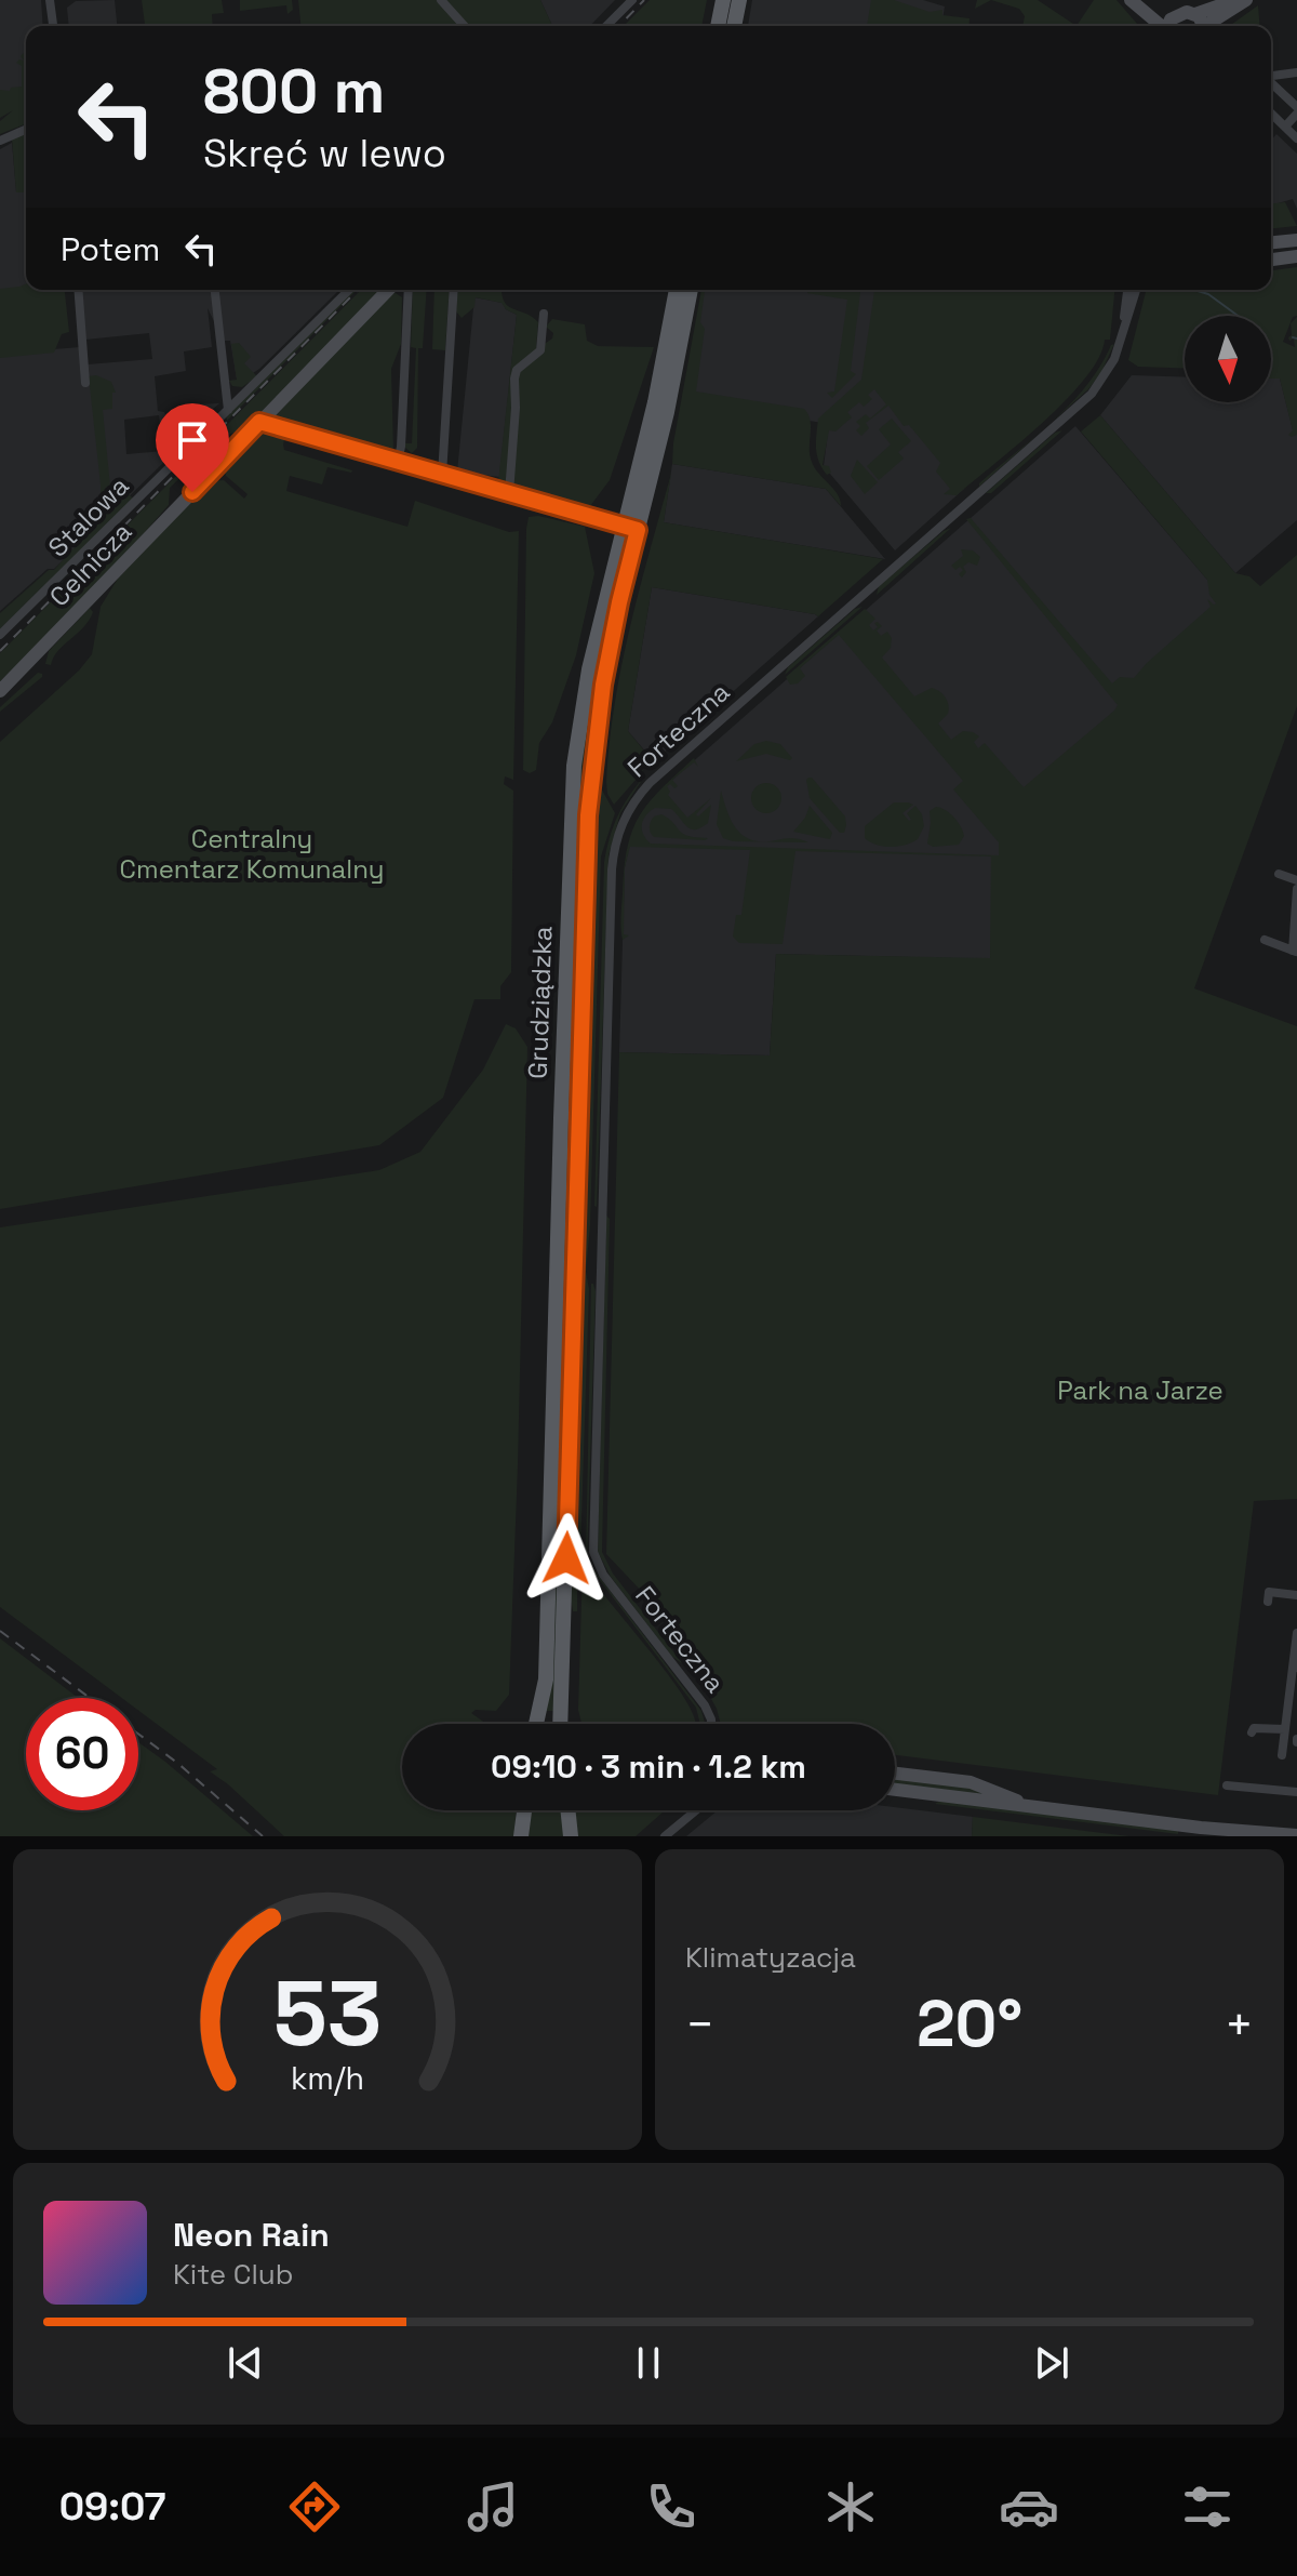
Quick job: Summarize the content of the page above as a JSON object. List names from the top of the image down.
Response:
{
  "streets": {
    "main road": ["Grudziądzka"],
    "street": ["Stalowa", "Celnicza", "Forteczna"]
  },
  "parks": ["Centralny Cmentarz Komunalny", "Park na Jarze"],
  "north": "bottom",
  "page": {
    "turn": ["800 m", "Skręć w lewo"],
    "then": "Potem",
    "limit": "60",
    "trip": "09:10 · 3 min · 1.2 km",
    "tile": "Klimatyzacja",
    "heat": ["−", "20°", "+"],
    "song": ["Neon Rain", "Kite Club"],
    "tabs": "09:07",
    "gauge": ["53", "km/h"]
  }
}
